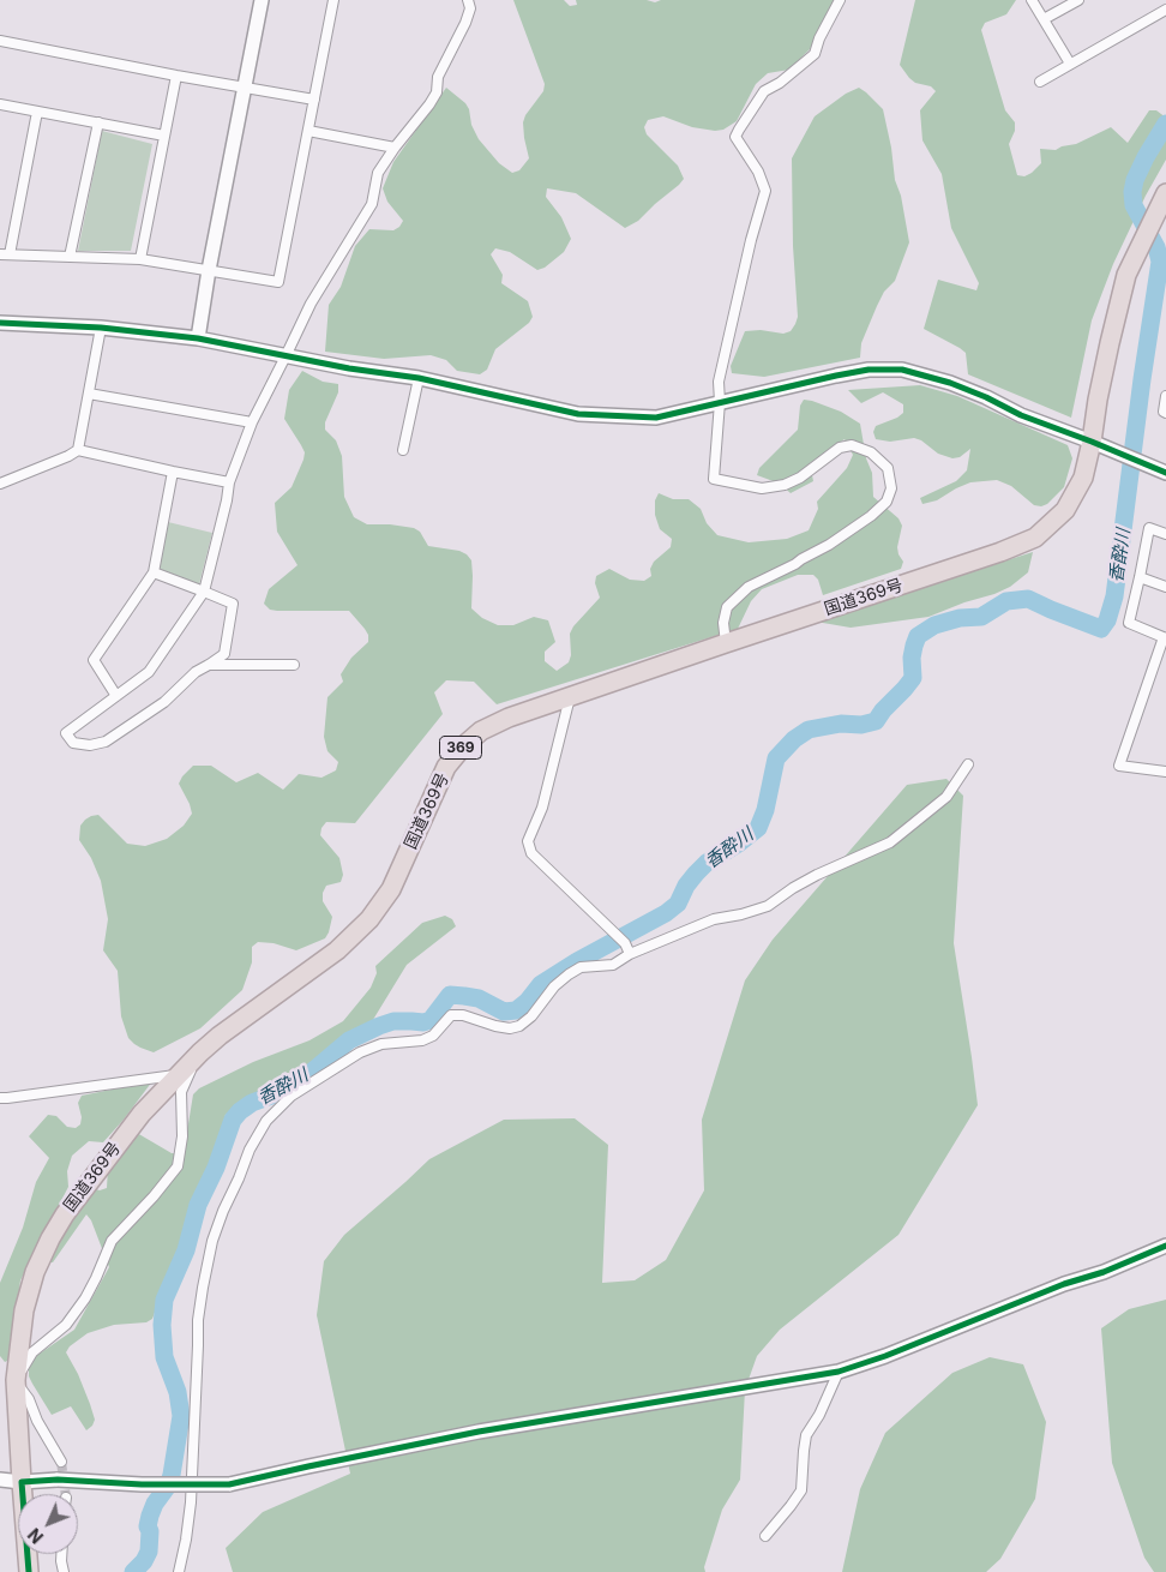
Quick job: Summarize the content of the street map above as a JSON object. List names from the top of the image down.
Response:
{
  "streets": {
    "highway": ["国道369号", "369"]
  },
  "water": ["香酔川"],
  "north": "bottom left"
}
